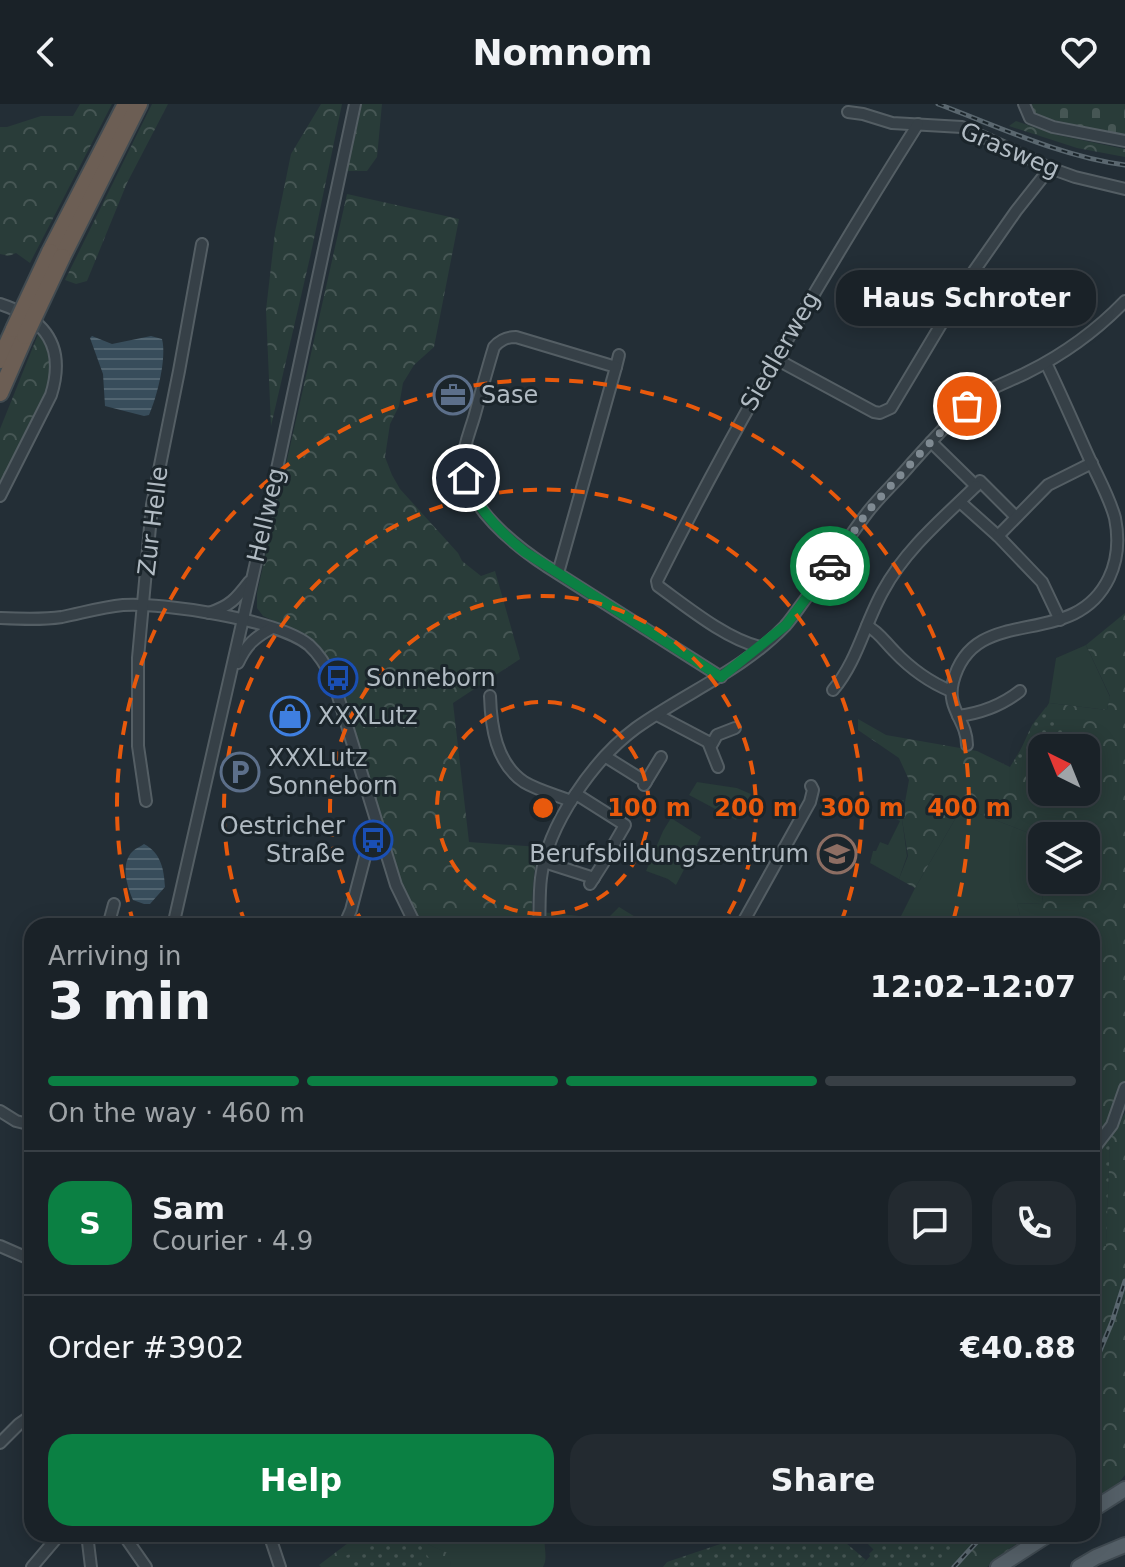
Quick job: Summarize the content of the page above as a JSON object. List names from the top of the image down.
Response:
{
  "streets": {
    "street": [
      "Grasweg",
      "Siedlerweg",
      "Hellweg",
      "Zur Helle"
    ]
  },
  "crossings": [
    ["Grasweg", "Siedlerweg"]
  ],
  "places": {
    "office": ["Sase"],
    "other": ["Haus Schroter"],
    "bus stop": ["Sonneborn", "Oestricher Straße"],
    "shop": ["XXXLutz"],
    "parking": ["XXXLutz Sonneborn"],
    "school or university": ["Berufsbildungszentrum"]
  },
  "north": "top left",
  "page": {
    "header": "Nomnom",
    "bubble": "Haus Schroter",
    "heading": ["3 min", "Arriving in", "12:02–12:07"],
    "panel": [
      "Sam",
      "Courier · 4.9",
      "Order #3902",
      "€40.88"
    ],
    "bar": "On the way · 460 m",
    "round": "S",
    "buttons": ["Help", "Share"]
  },
  "rings": [
    "100 m",
    "200 m",
    "300 m",
    "400 m"
  ]
}
